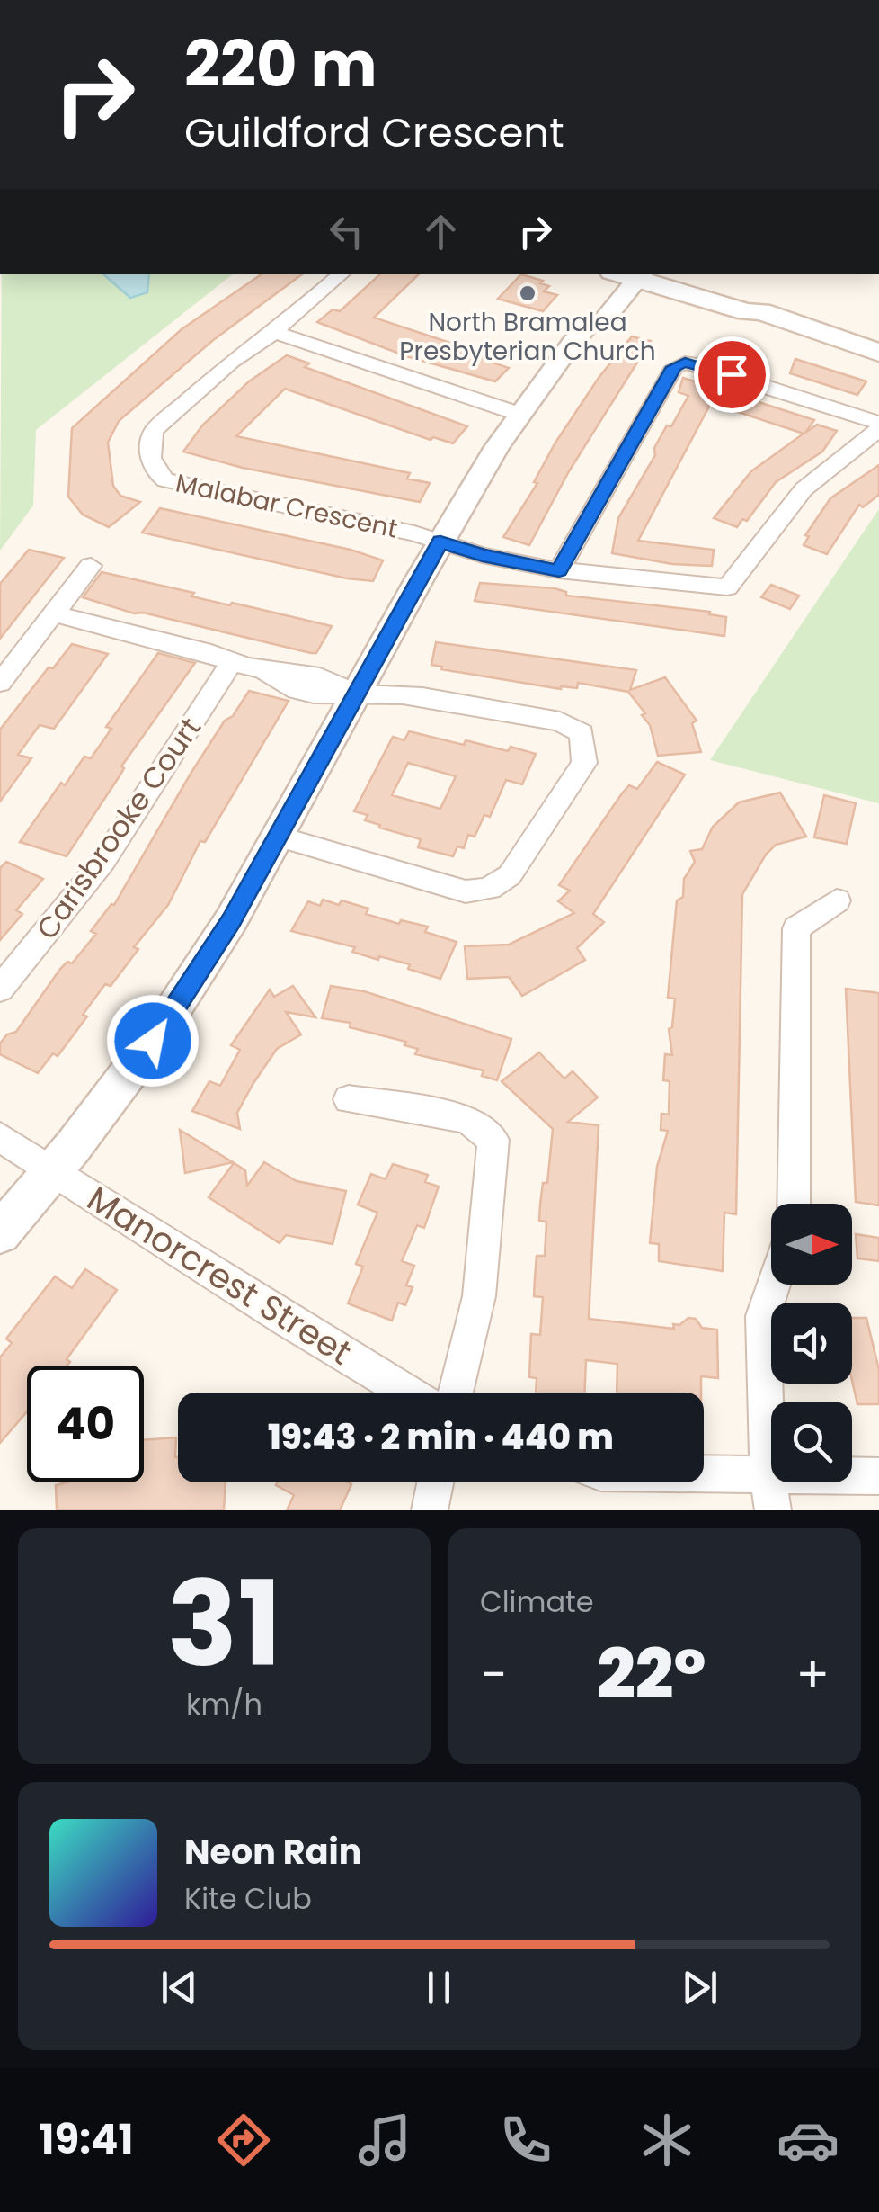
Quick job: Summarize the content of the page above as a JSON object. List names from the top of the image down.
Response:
{
  "streets": {
    "street": ["Malabar Crescent", "Carisbrooke Court", "Manorcrest Street"]
  },
  "places": ["North Bramalea Presbyterian Church"],
  "north": "right",
  "page": {
    "turn": ["220 m", "Guildford Crescent"],
    "limit": "40",
    "trip": "19:43 · 2 min · 440 m",
    "tile": [
      ["31", "km/h"],
      "Climate"
    ],
    "heat": ["−", "22°", "+"],
    "song": ["Neon Rain", "Kite Club"],
    "tabs": "19:41"
  }
}
